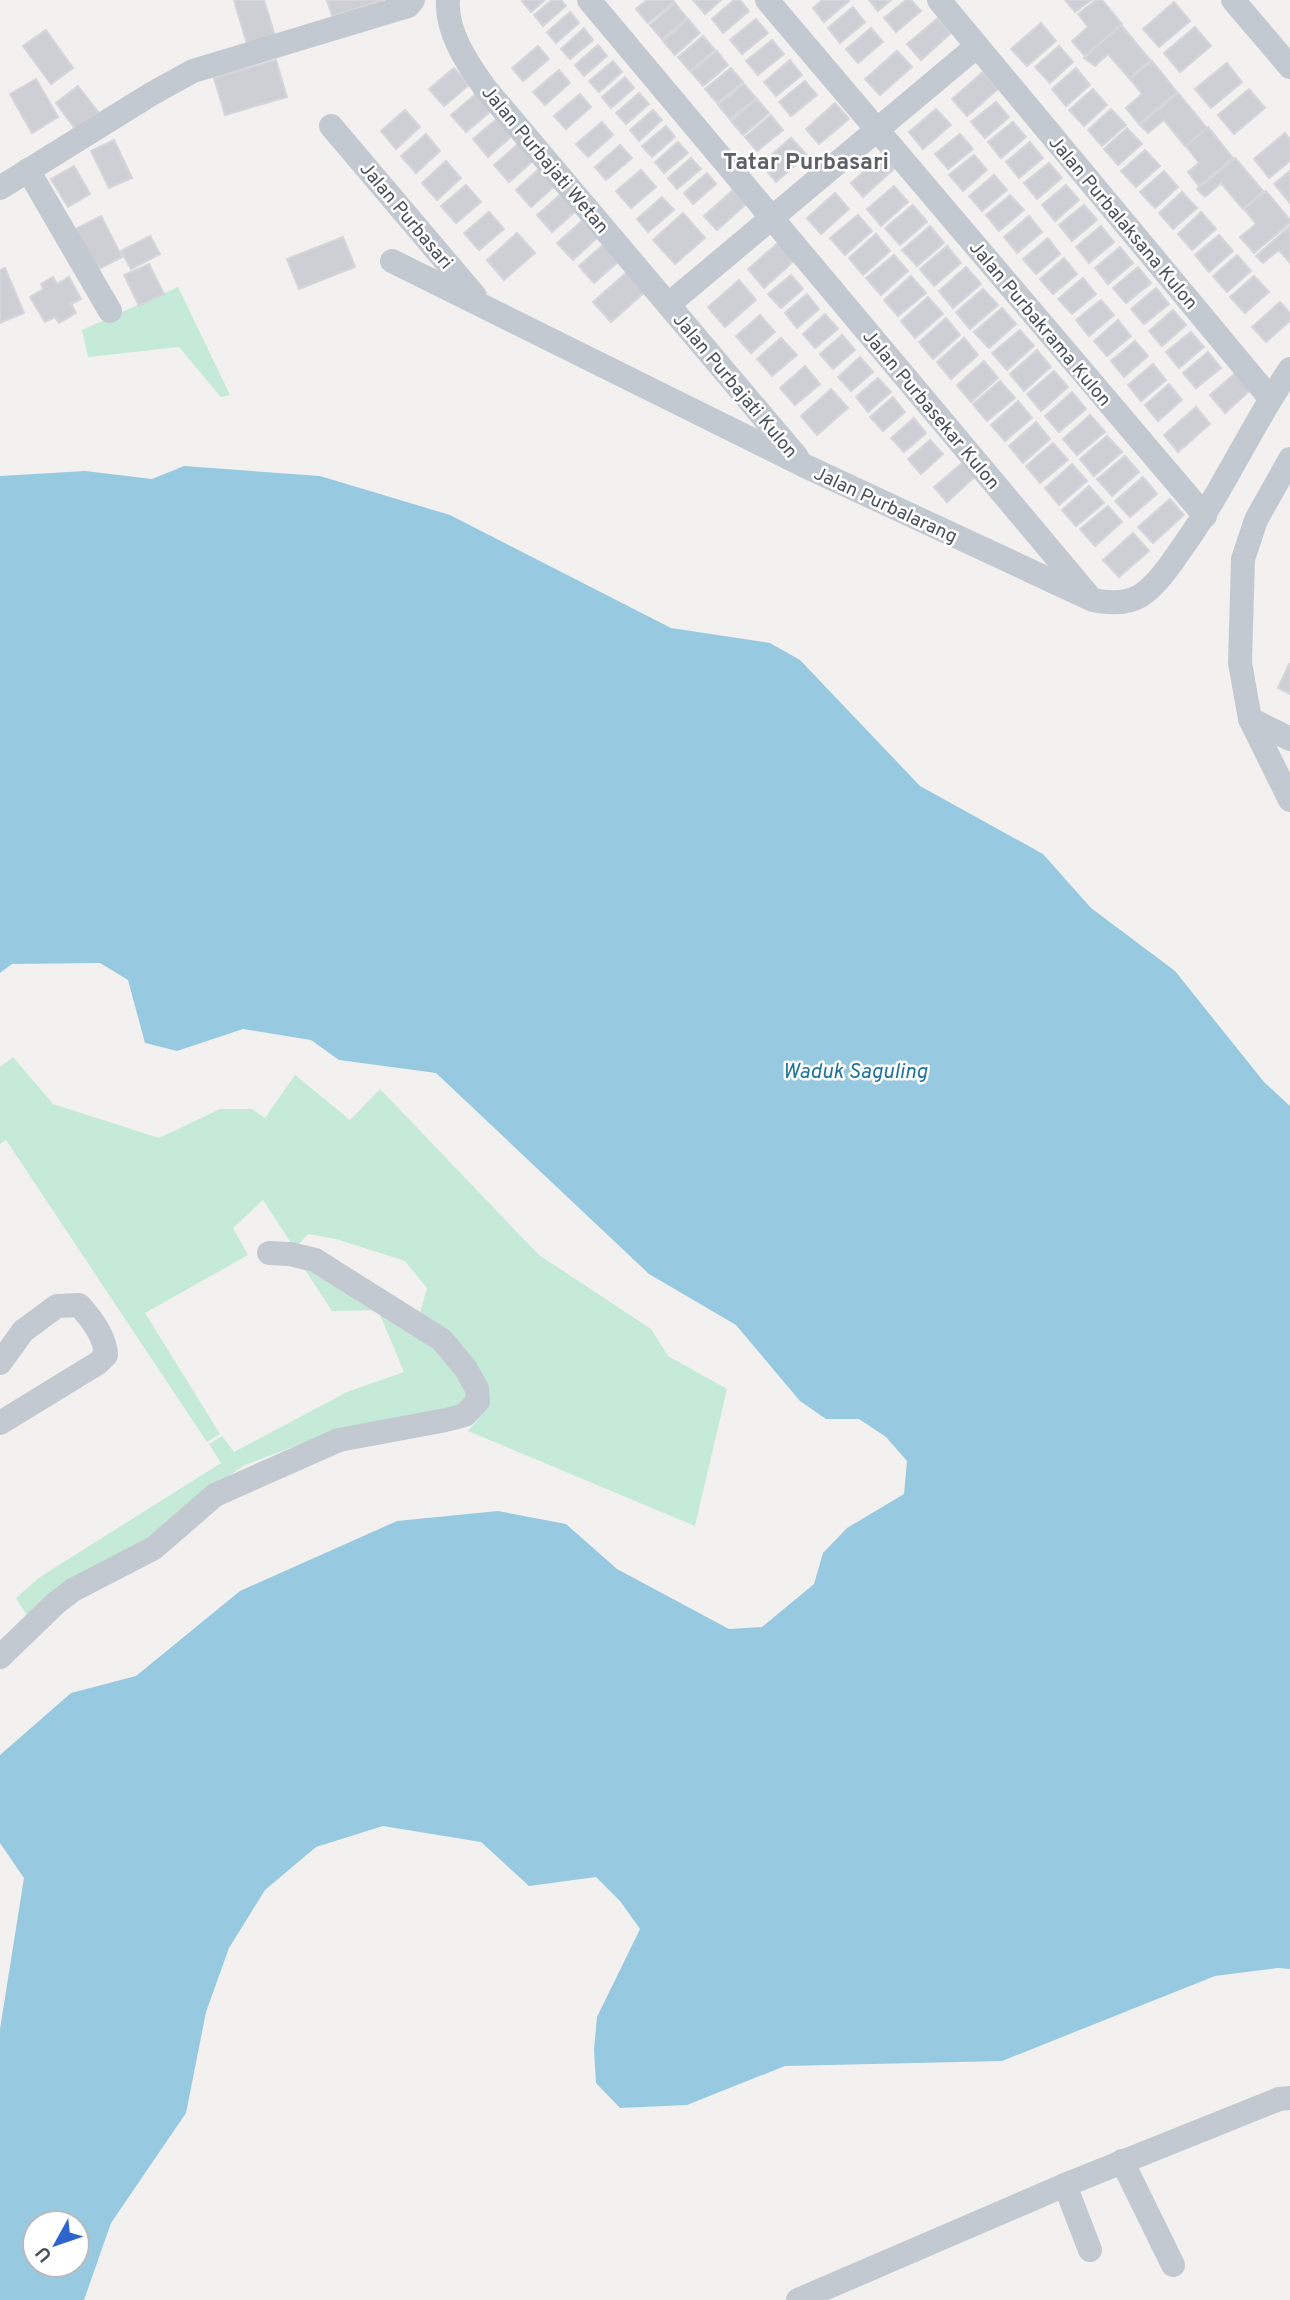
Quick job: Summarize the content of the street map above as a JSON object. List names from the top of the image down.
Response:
{
  "streets": {
    "street": [
      "Jalan Purbajati Wetan",
      "Jalan Purbasari",
      "Jalan Purbalaksana Kulon",
      "Jalan Purbakrama Kulon",
      "Jalan Purbajati Kulon",
      "Jalan Purbasekar Kulon",
      "Jalan Purbalarang"
    ]
  },
  "crossings": [
    ["Jalan Purbajati Wetan", "Jalan Purbajati Kulon"],
    ["Jalan Purbasari", "Jalan Purbalarang"],
    ["Jalan Purbalaksana Kulon", "Jalan Purbalarang"],
    ["Jalan Purbakrama Kulon", "Jalan Purbalarang"],
    ["Jalan Purbajati Kulon", "Jalan Purbalarang"],
    ["Jalan Purbasekar Kulon", "Jalan Purbalarang"]
  ],
  "districts": ["Tatar Purbasari"],
  "water": ["Waduk Saguling"],
  "north": "bottom left"
}
